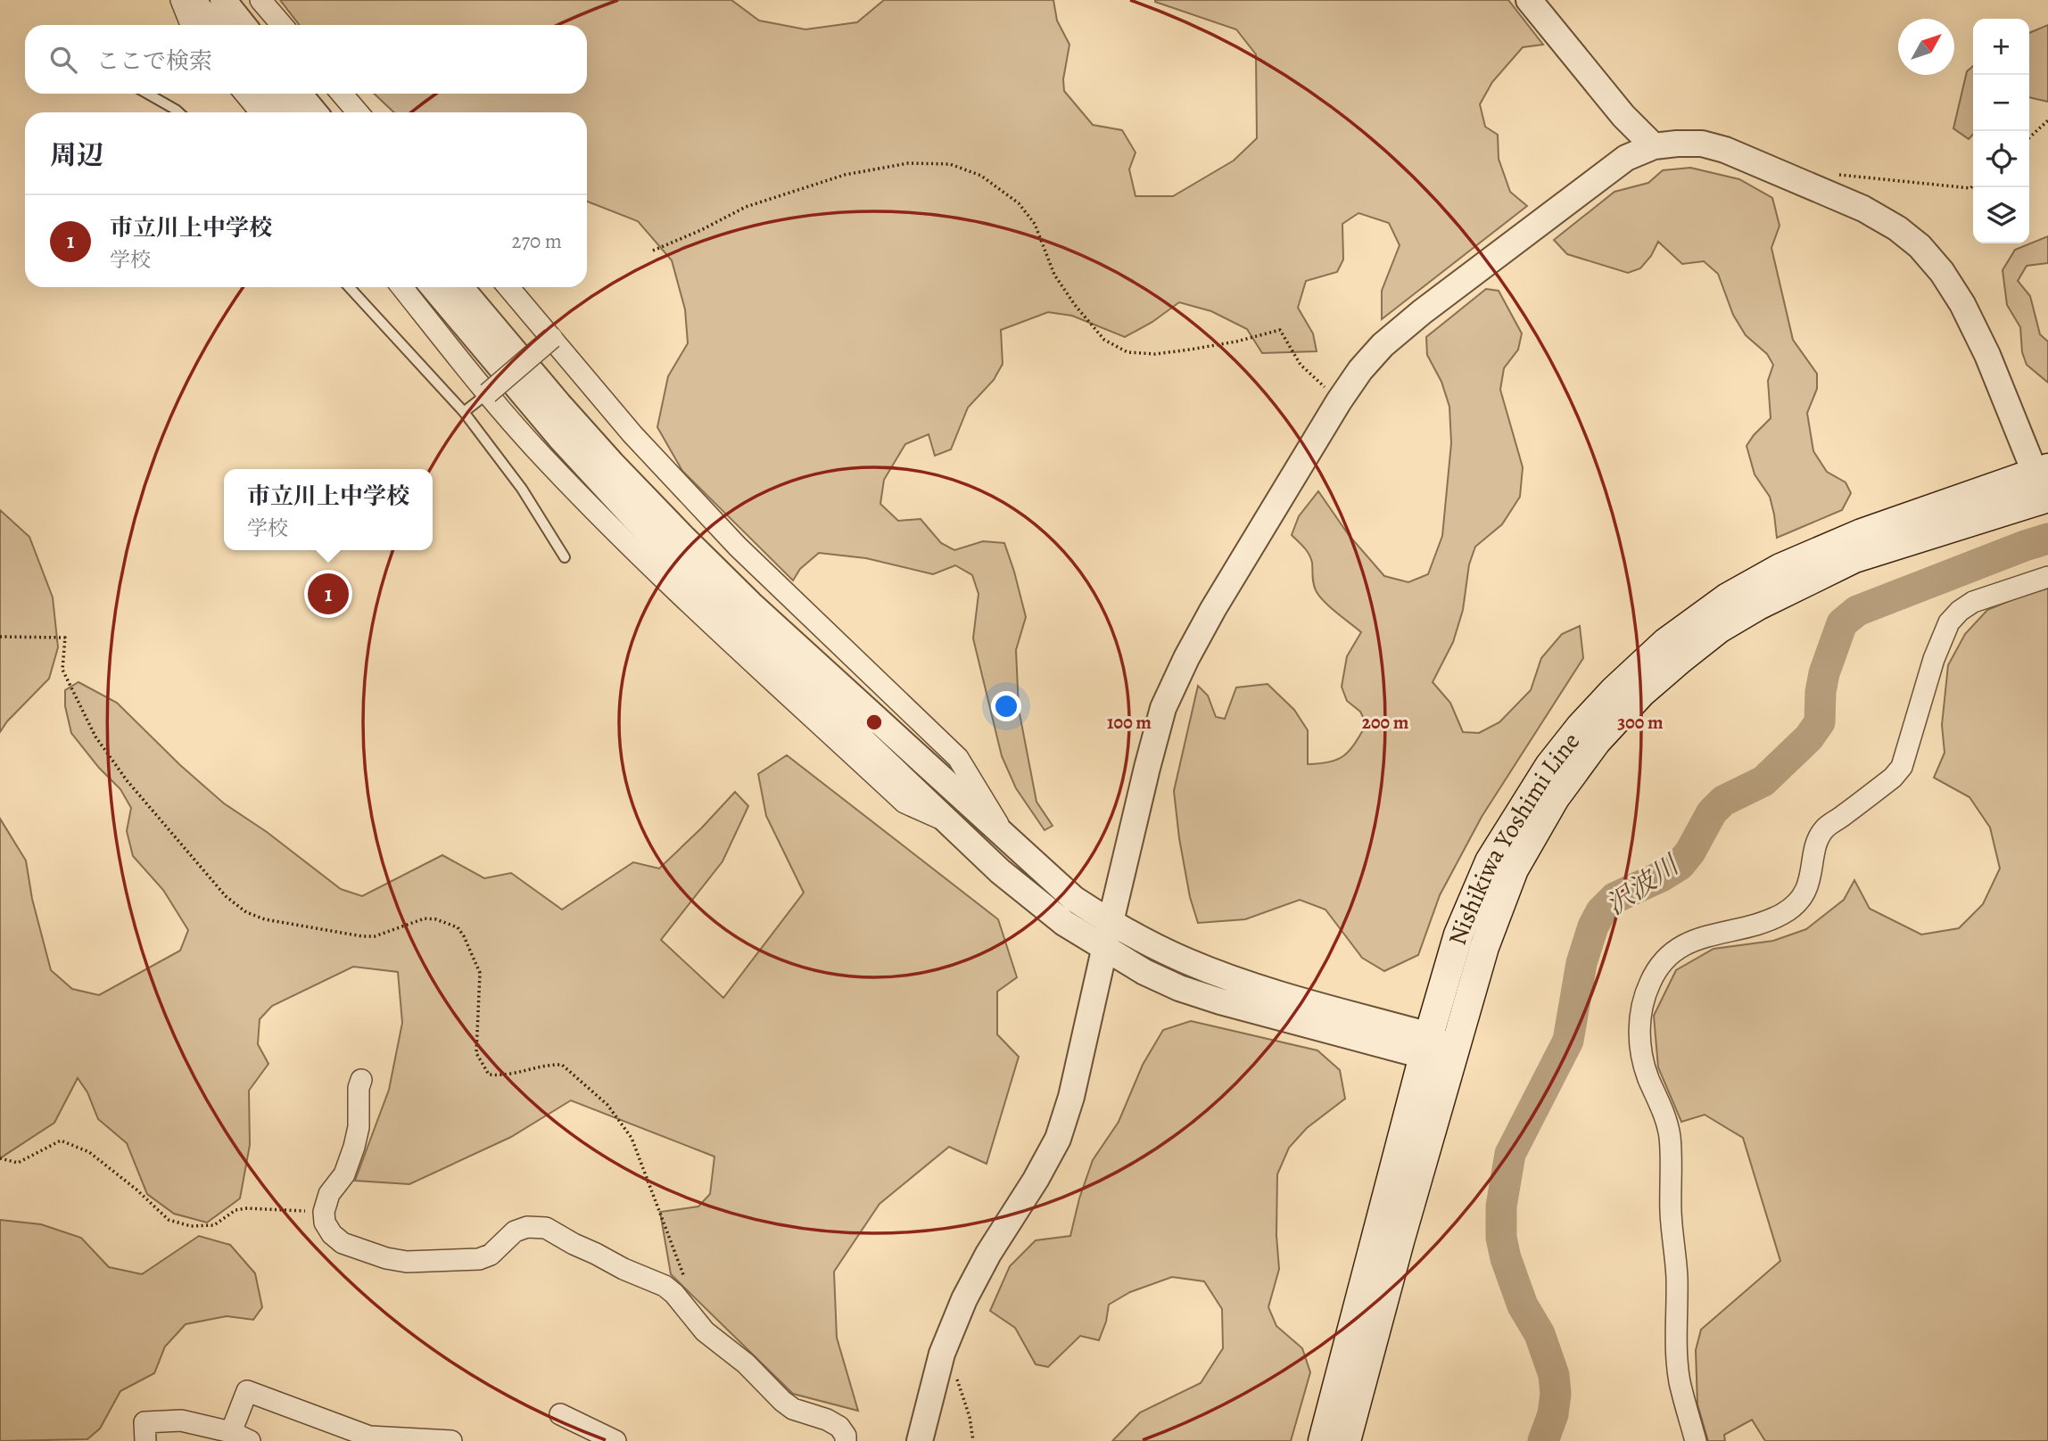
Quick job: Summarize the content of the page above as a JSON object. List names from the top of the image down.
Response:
{
  "streets": {
    "main road": ["Nishikiwa Yoshimi Line"]
  },
  "water": ["沢波川"],
  "north": "top right",
  "page": {
    "map_buttons": ["+", "−"],
    "search": "ここで検索",
    "heading": "周辺",
    "list": [
      {
        "mark": "1",
        "name": "市立川上中学校",
        "note": "学校",
        "value": "270 m"
      }
    ],
    "popup": ["市立川上中学校", "学校"],
    "pins": "1"
  },
  "rings": ["100 m", "200 m", "300 m"]
}
